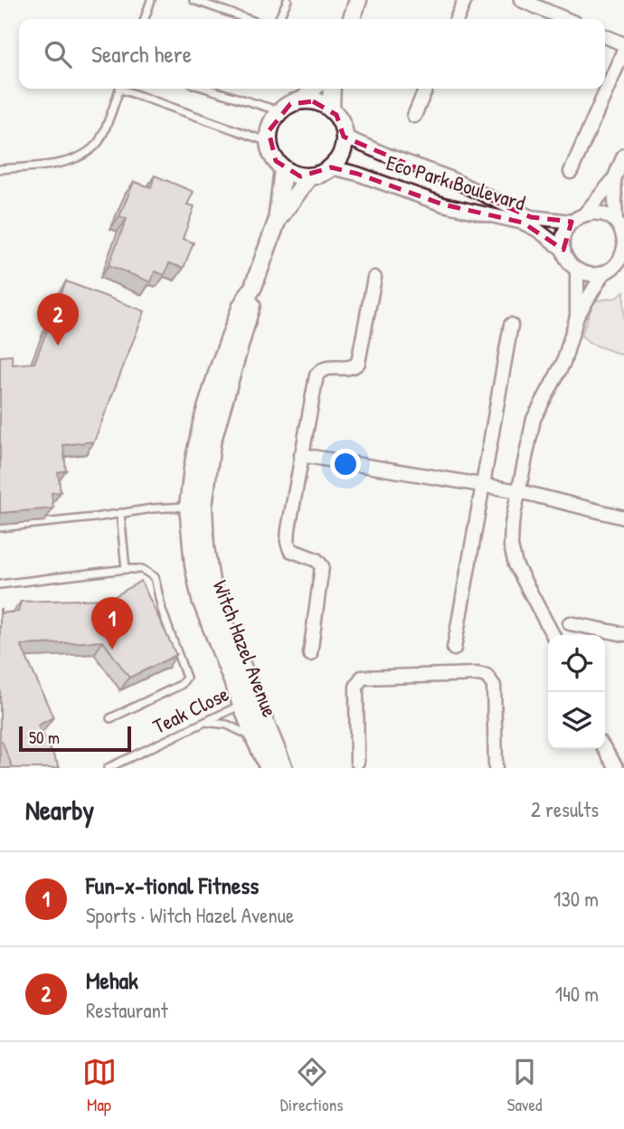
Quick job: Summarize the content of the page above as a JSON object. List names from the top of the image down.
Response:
{
  "streets": {
    "street": ["Eco Park Boulevard", "Witch Hazel Avenue"],
    "lane": ["Teak Close"]
  },
  "crossings": [
    ["Eco Park Boulevard", "Witch Hazel Avenue"],
    ["Witch Hazel Avenue", "Teak Close"]
  ],
  "scale_bar": "50 m",
  "page": {
    "search": "Search here",
    "pins": ["2", "1"],
    "scale": "50 m",
    "heading": ["Nearby", "2 results"],
    "list": [
      {
        "mark": "1",
        "name": "Fun-x-tional Fitness",
        "note": "Sports · Witch Hazel Avenue",
        "value": "130 m"
      },
      {
        "mark": "2",
        "name": "Mehak",
        "note": "Restaurant",
        "value": "140 m"
      }
    ],
    "nav": ["Map", "Directions", "Saved"]
  }
}
